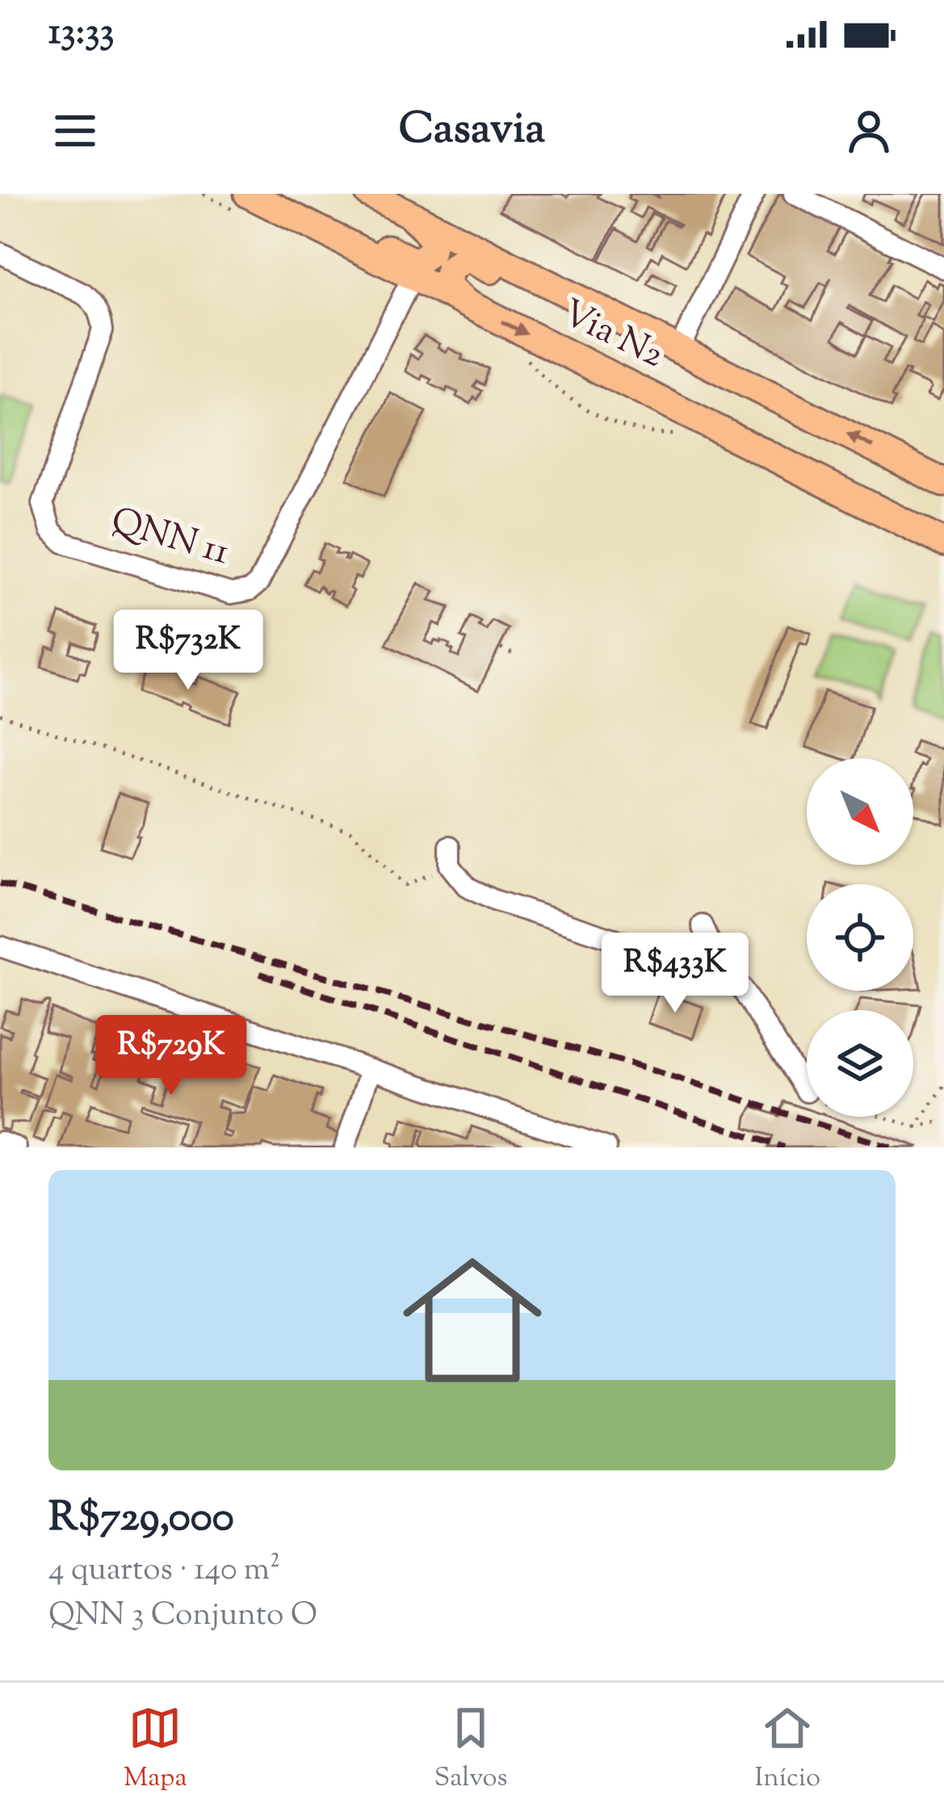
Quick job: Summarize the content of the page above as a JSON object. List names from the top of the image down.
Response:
{
  "streets": {
    "main road": ["Via N2"],
    "street": ["QNN 11"]
  },
  "crossings": [
    ["Via N2", "QNN 11"]
  ],
  "north": "bottom right",
  "page": {
    "status": "13:33",
    "header": "Casavia",
    "price": ["R$732K", "R$433K", "R$729K"],
    "list": [
      {
        "name": "R$729,000",
        "note": "4 quartos · 140 m² · QNN 3 Conjunto O"
      }
    ],
    "tabs": ["Mapa", "Salvos", "Início"]
  }
}
